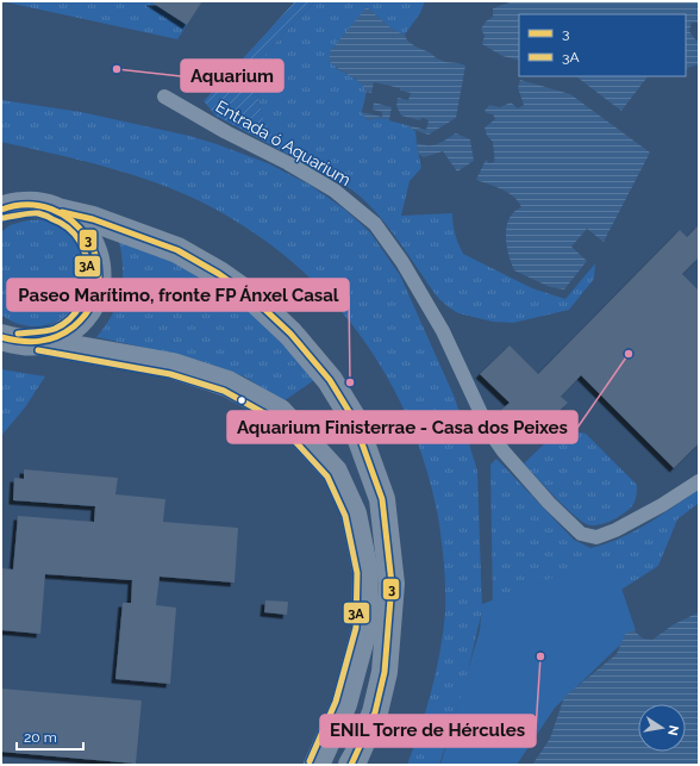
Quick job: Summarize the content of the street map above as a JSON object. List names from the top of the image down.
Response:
{
  "streets": {
    "street": ["Entrada ó Aquarium"]
  },
  "places": [
    "Aquarium",
    "Aquarium Finisterrae - Casa dos Peixes",
    "Paseo Marítimo, fronte FP Ánxel Casal",
    "ENIL Torre de Hércules"
  ],
  "lines": ["transit line 3", "transit line 3A"],
  "legend": ["3", "3A"],
  "scale_bar": "20 m",
  "north": "right"
}
